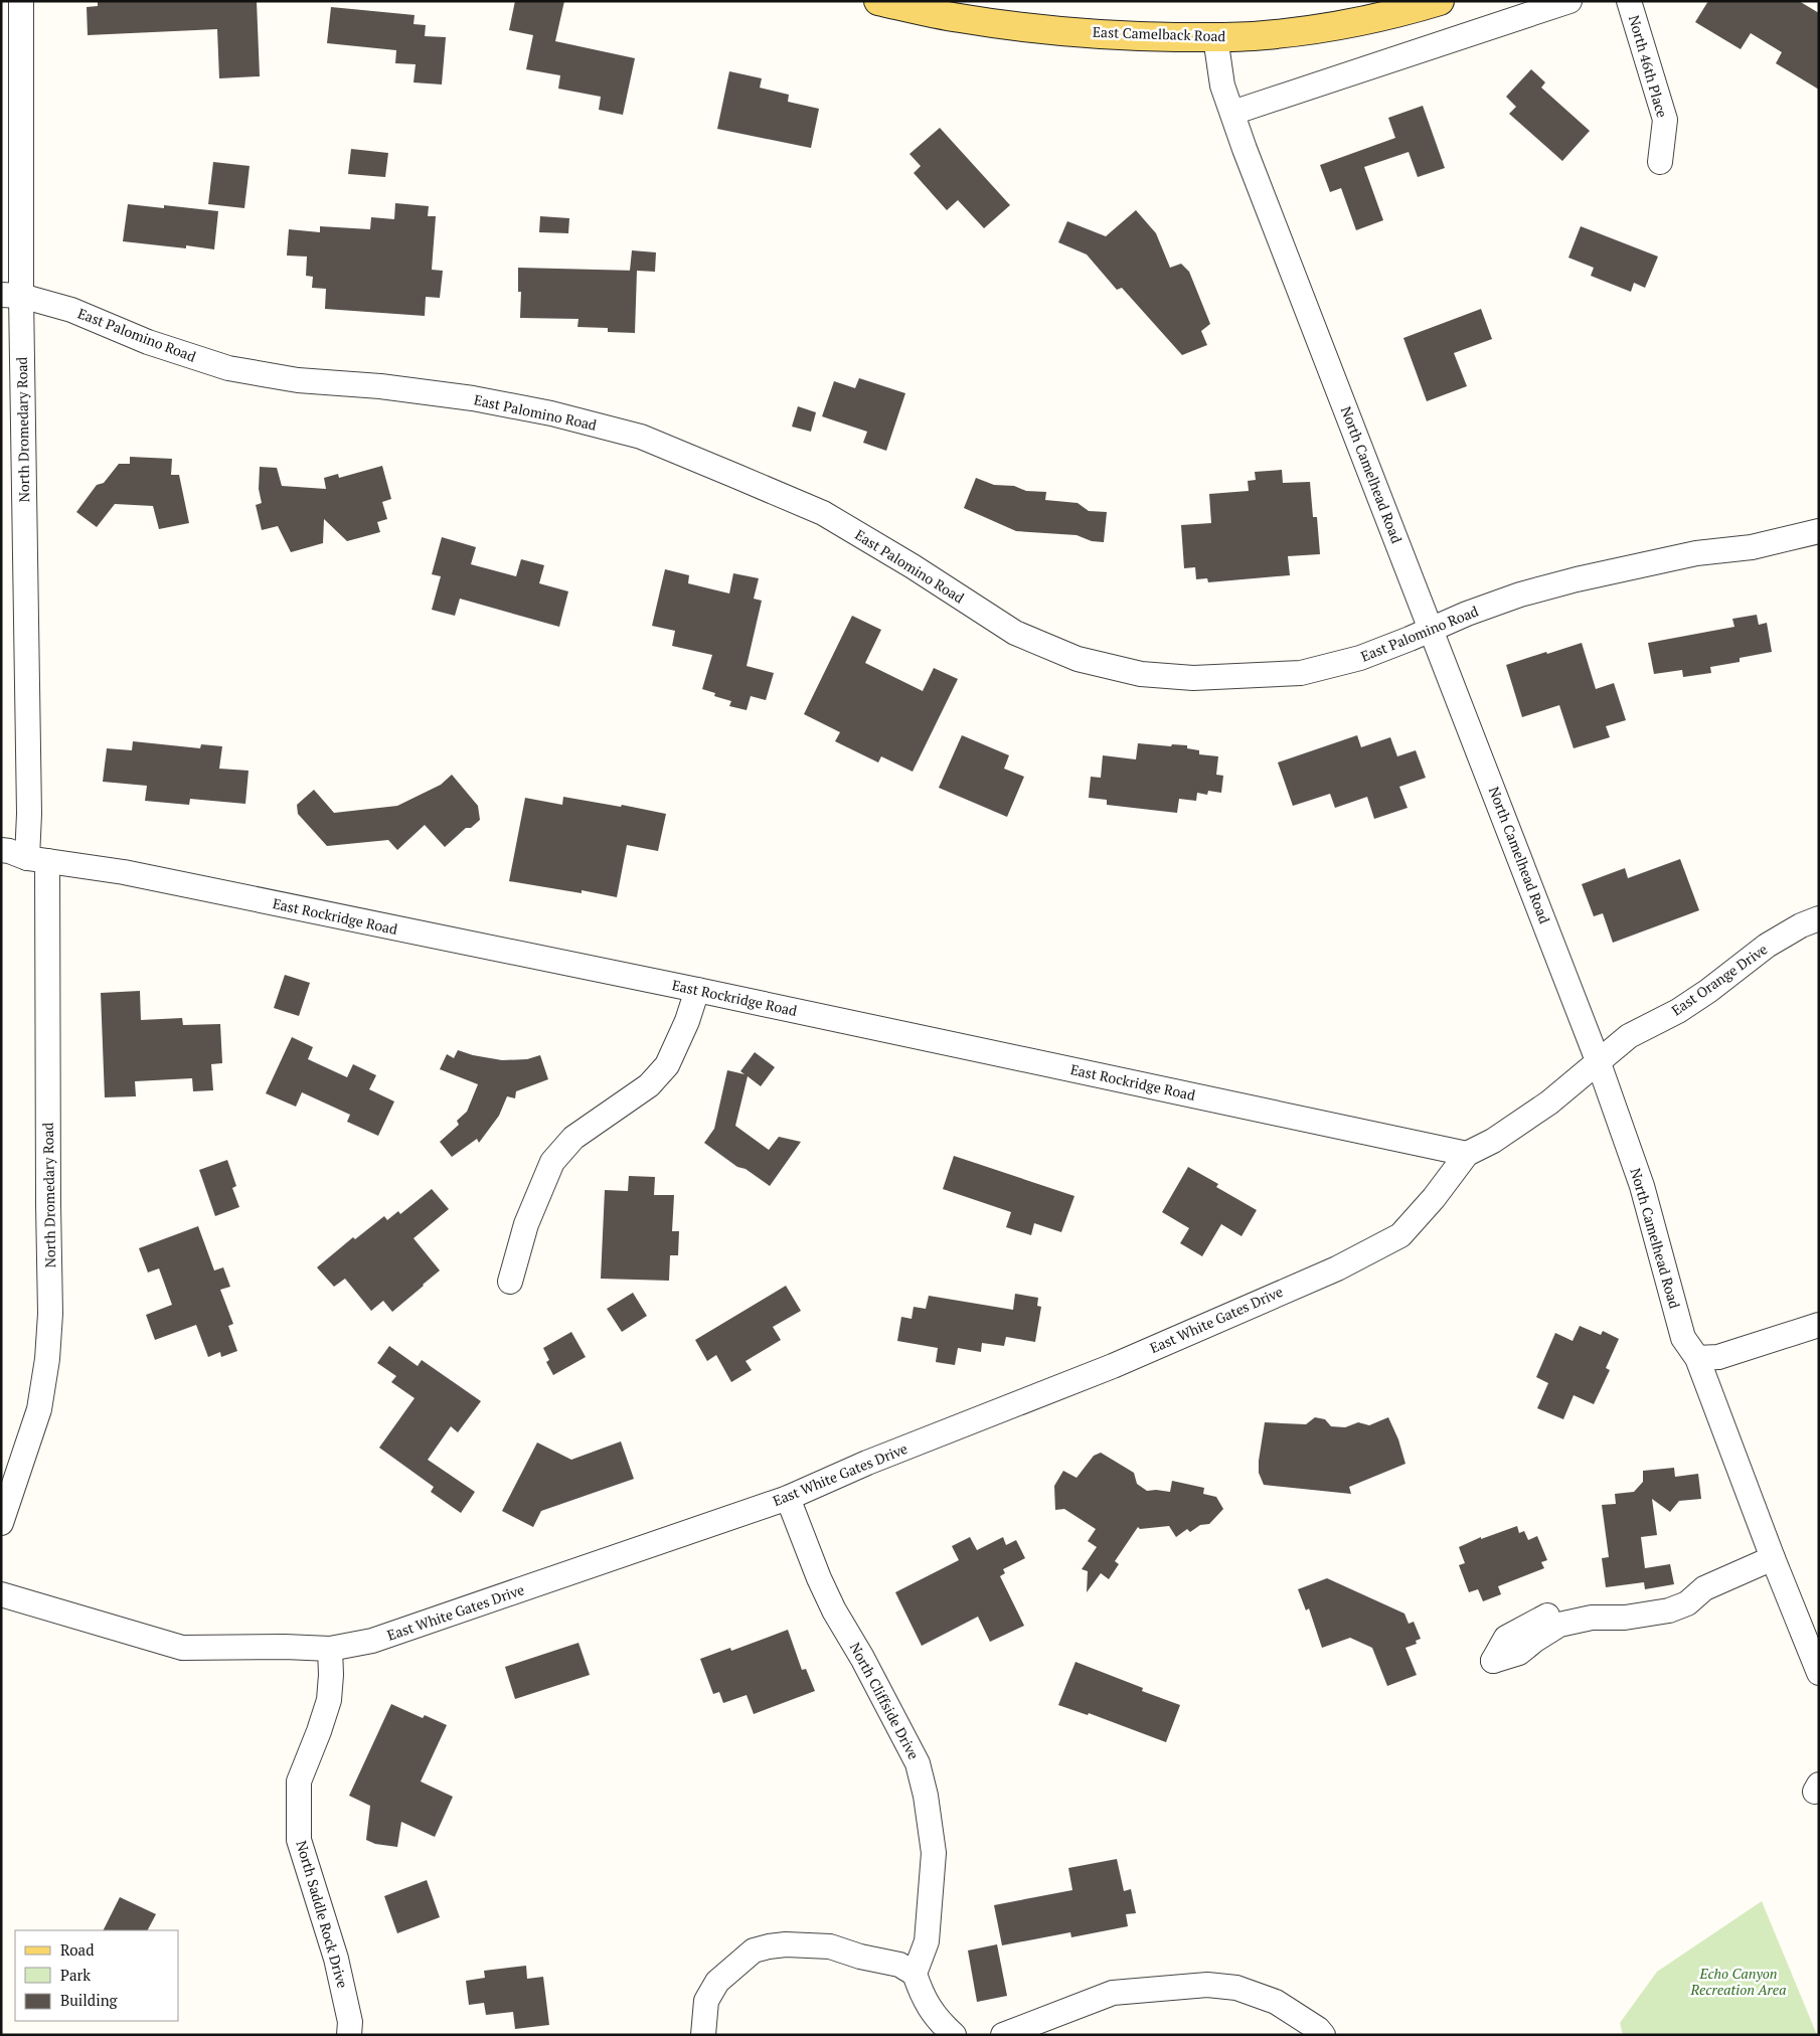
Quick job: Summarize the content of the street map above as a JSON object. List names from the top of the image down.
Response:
{
  "streets": {
    "main road": ["East Camelback Road"],
    "street": [
      "North 46th Place",
      "East Palomino Road",
      "North Dromedary Road",
      "North Camelhead Road",
      "East Rockridge Road",
      "East Orange Drive",
      "East White Gates Drive",
      "North Cliffside Drive",
      "North Saddle Rock Drive"
    ]
  },
  "crossings": [
    ["East Camelback Road", "North Camelhead Road"],
    ["East Palomino Road", "North Dromedary Road"],
    ["East Palomino Road", "North Camelhead Road"],
    ["North Dromedary Road", "East Rockridge Road"],
    ["North Camelhead Road", "East Orange Drive"],
    ["North Camelhead Road", "East White Gates Drive"],
    ["East Rockridge Road", "East White Gates Drive"],
    ["East Orange Drive", "East White Gates Drive"],
    ["East White Gates Drive", "North Cliffside Drive"],
    ["East White Gates Drive", "North Saddle Rock Drive"]
  ],
  "parks": ["Echo Canyon Recreation Area"],
  "legend": ["Road", "Park", "Building"]
}
